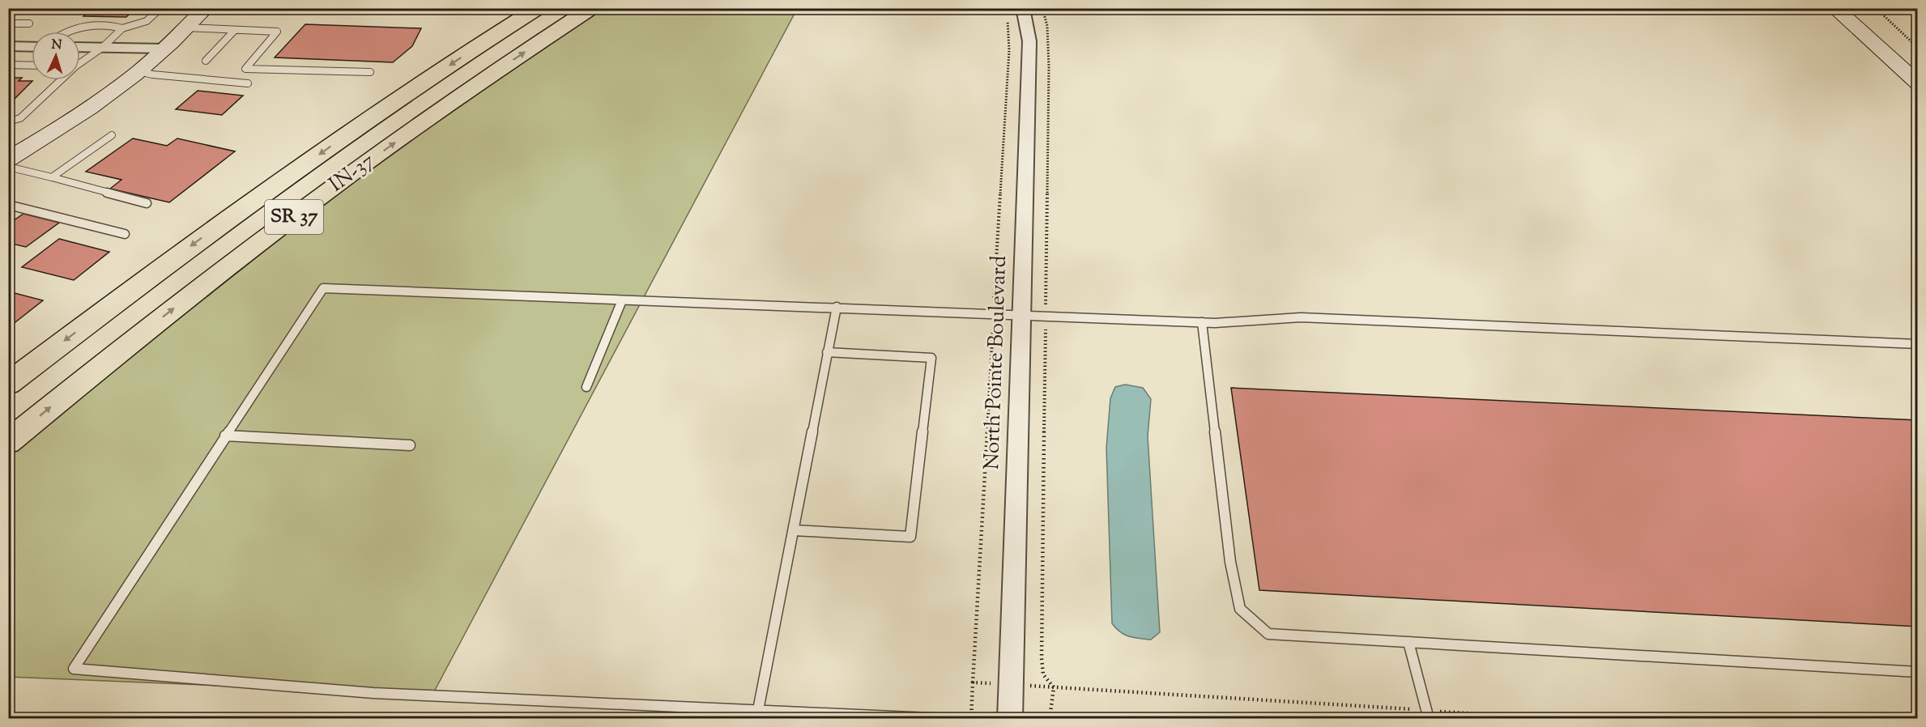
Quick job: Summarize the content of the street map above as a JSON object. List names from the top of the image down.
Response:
{
  "streets": {
    "highway": ["IN-37", "SR 37"],
    "street": ["North Pointe Boulevard"]
  },
  "north": "top"
}
